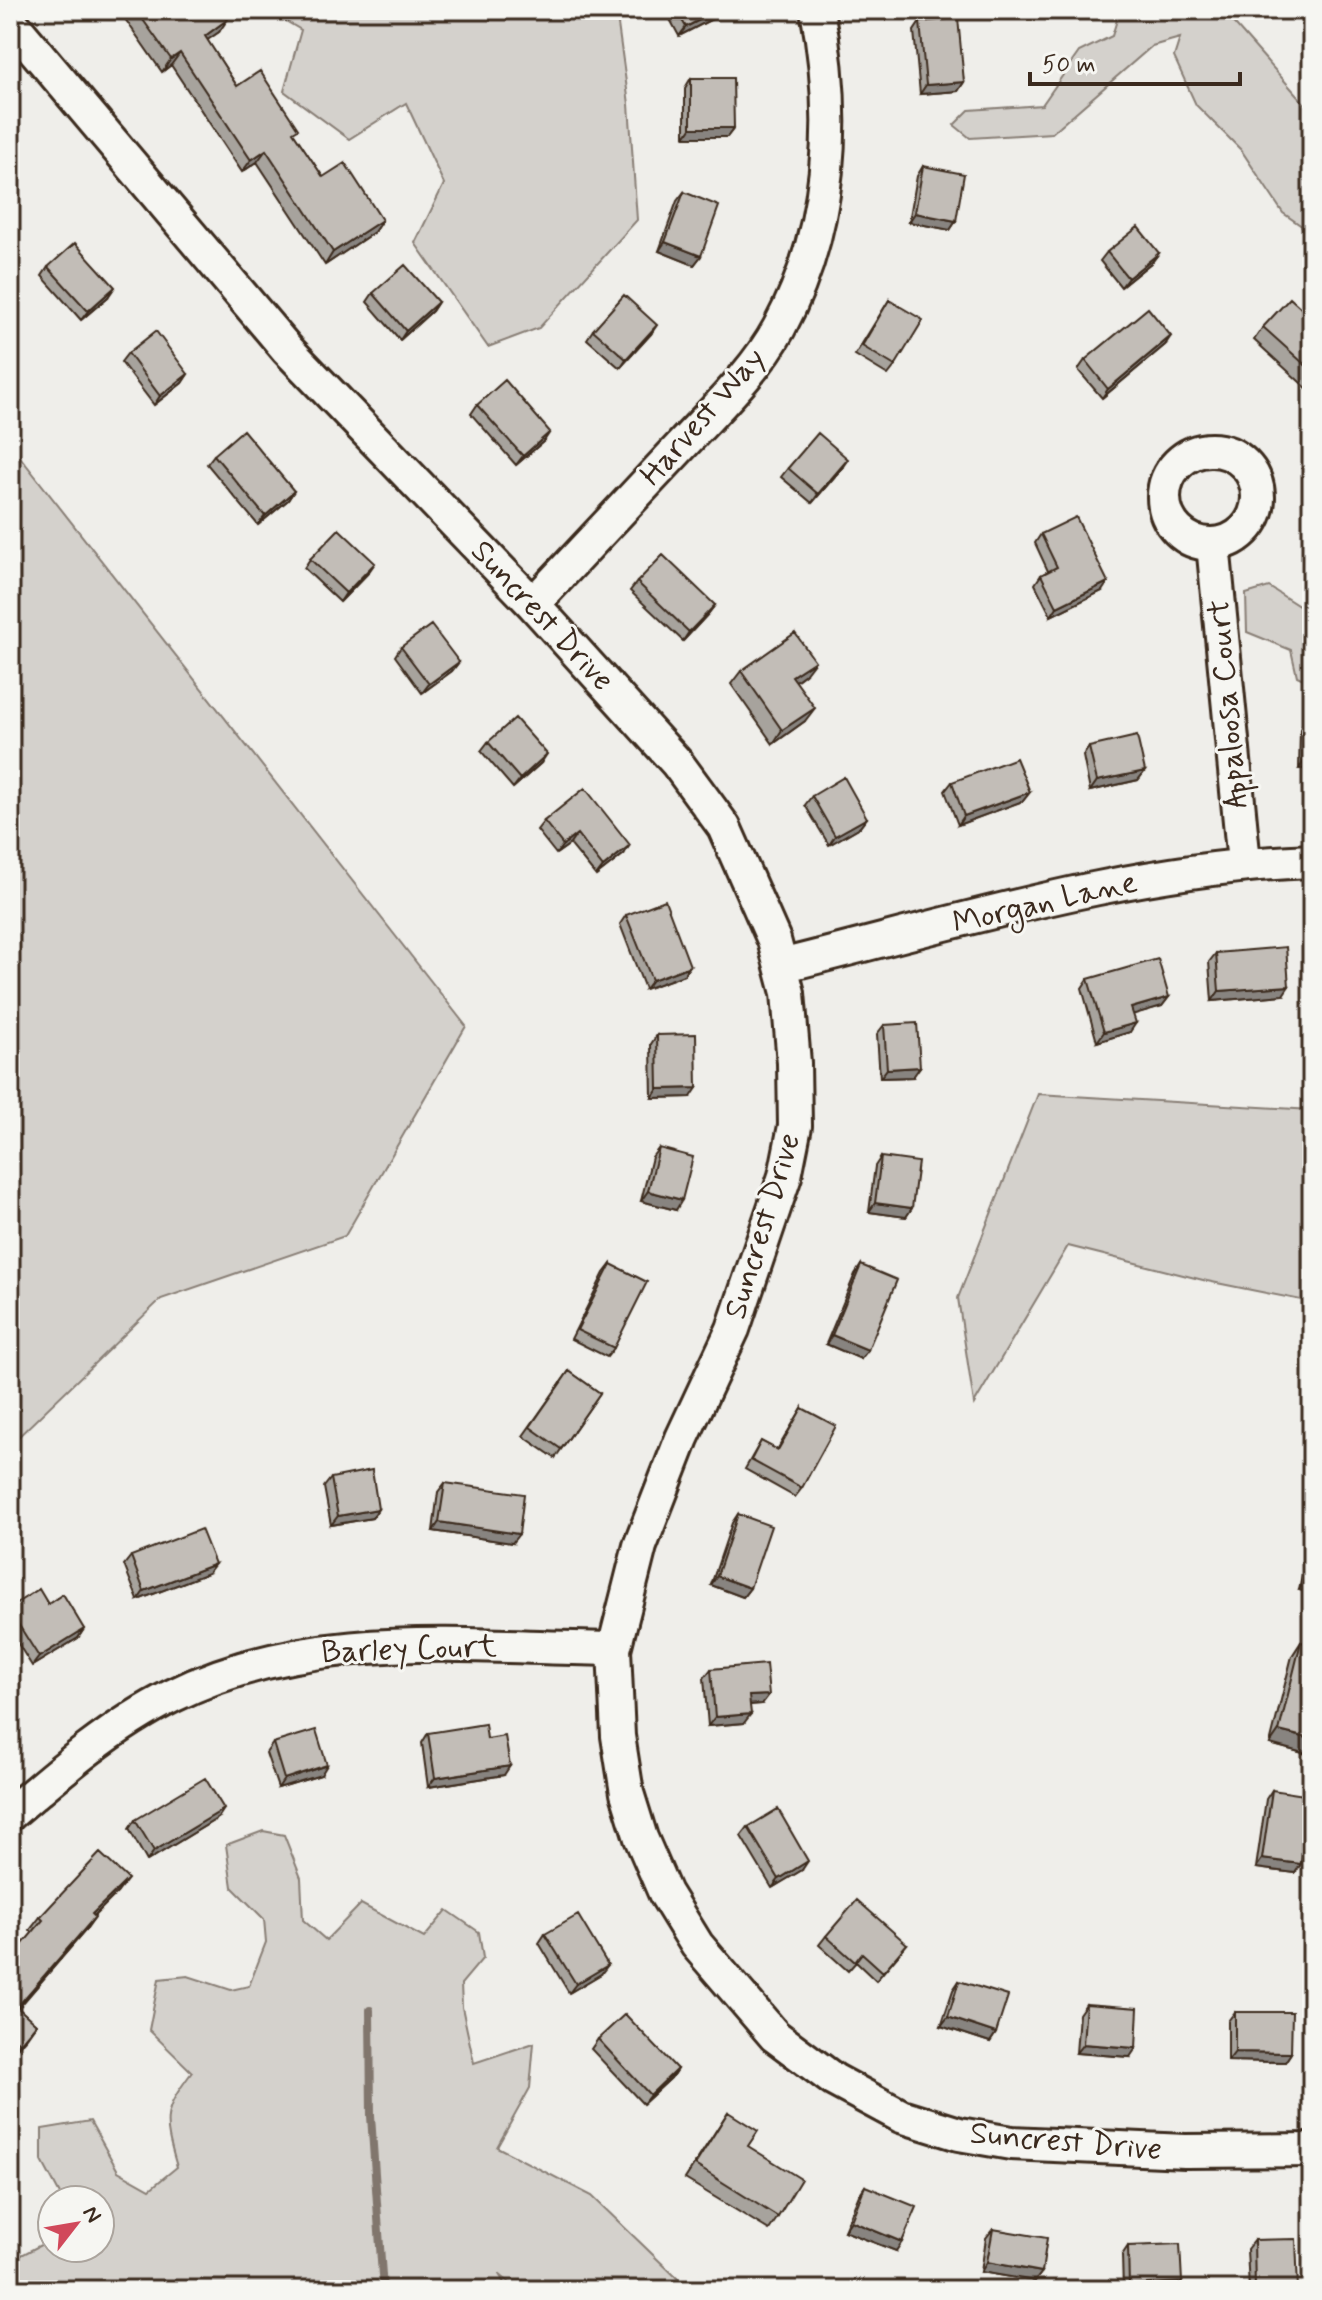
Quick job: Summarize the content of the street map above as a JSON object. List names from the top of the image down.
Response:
{
  "streets": {
    "street": [
      "Harvest Way",
      "Suncrest Drive",
      "Appaloosa Court",
      "Morgan Lane",
      "Barley Court"
    ]
  },
  "crossings": [
    ["Harvest Way", "Suncrest Drive"],
    ["Suncrest Drive", "Morgan Lane"],
    ["Suncrest Drive", "Barley Court"],
    ["Appaloosa Court", "Morgan Lane"]
  ],
  "scale_bar": "50 m",
  "north": "top right"
}
